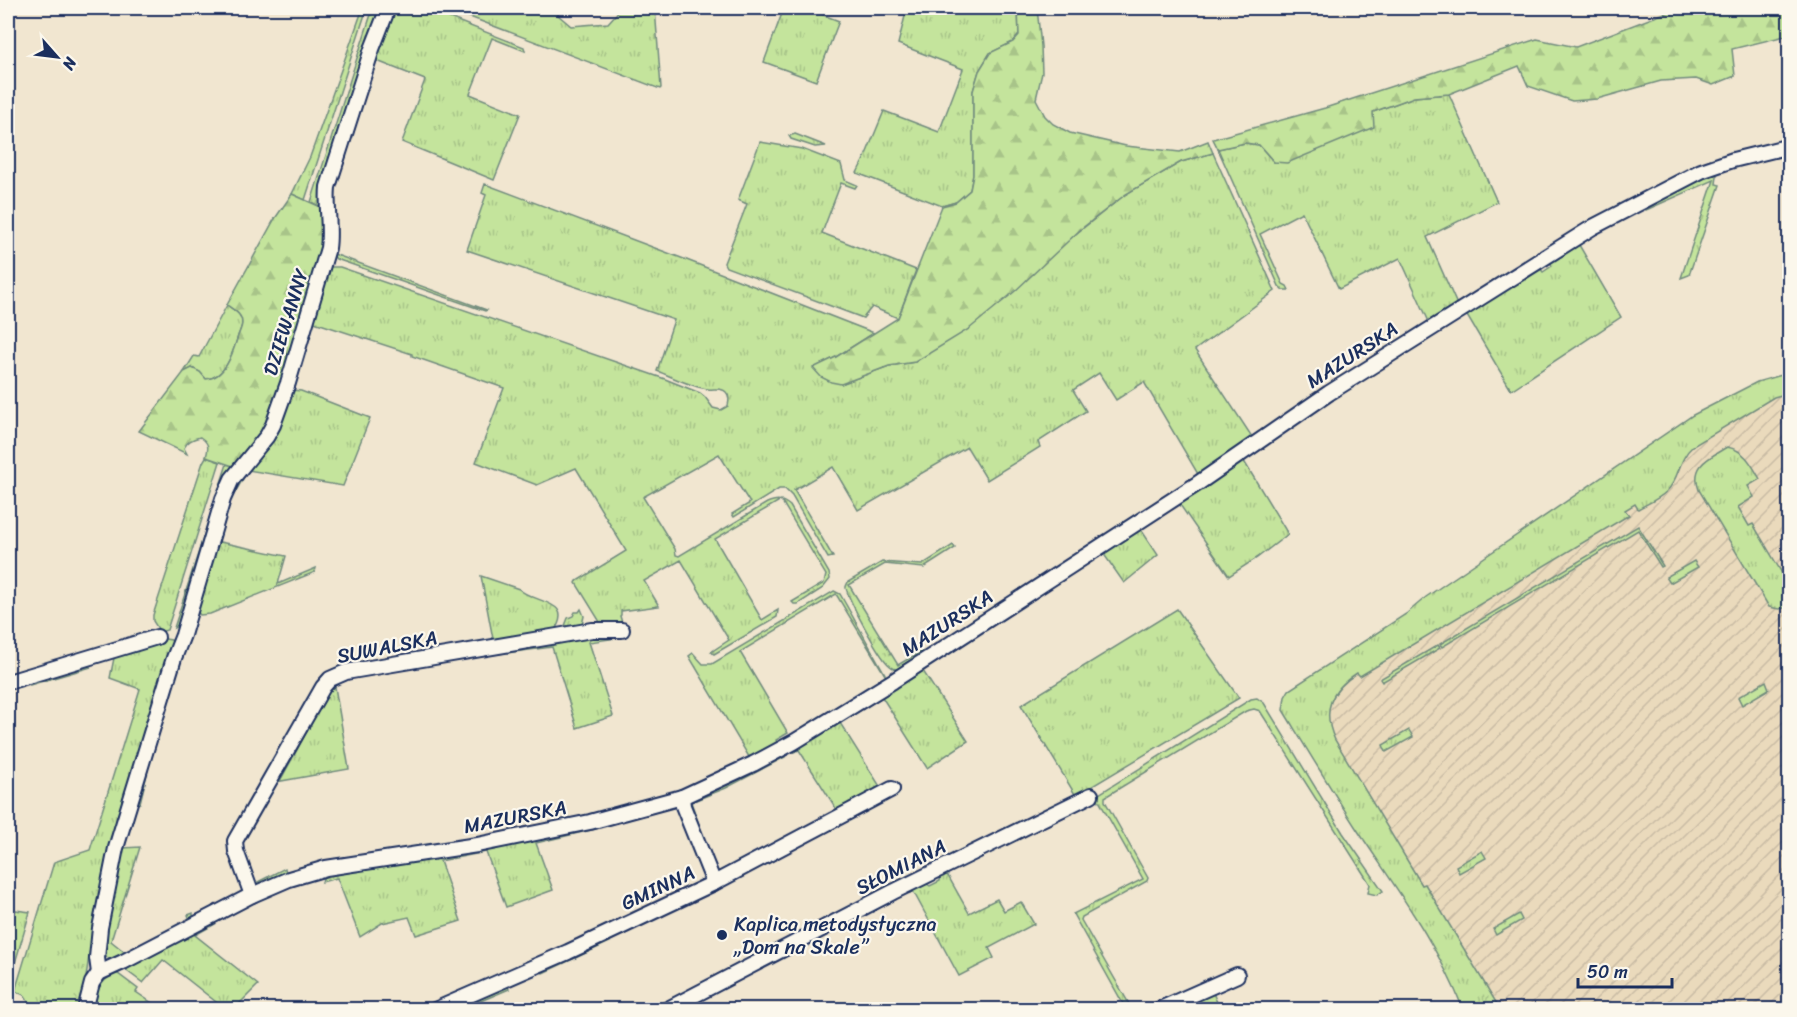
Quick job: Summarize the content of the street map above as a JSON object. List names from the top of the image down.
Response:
{
  "streets": {
    "street": [
      "DZIEWANNY",
      "MAZURSKA",
      "SUWALSKA",
      "SŁOMIANA",
      "GMINNA"
    ]
  },
  "crossings": [
    ["DZIEWANNY", "MAZURSKA"],
    ["MAZURSKA", "SUWALSKA"]
  ],
  "places": ["Kaplica metodystyczna „Dom na Skale”"],
  "scale_bar": "50 m",
  "north": "bottom right"
}
